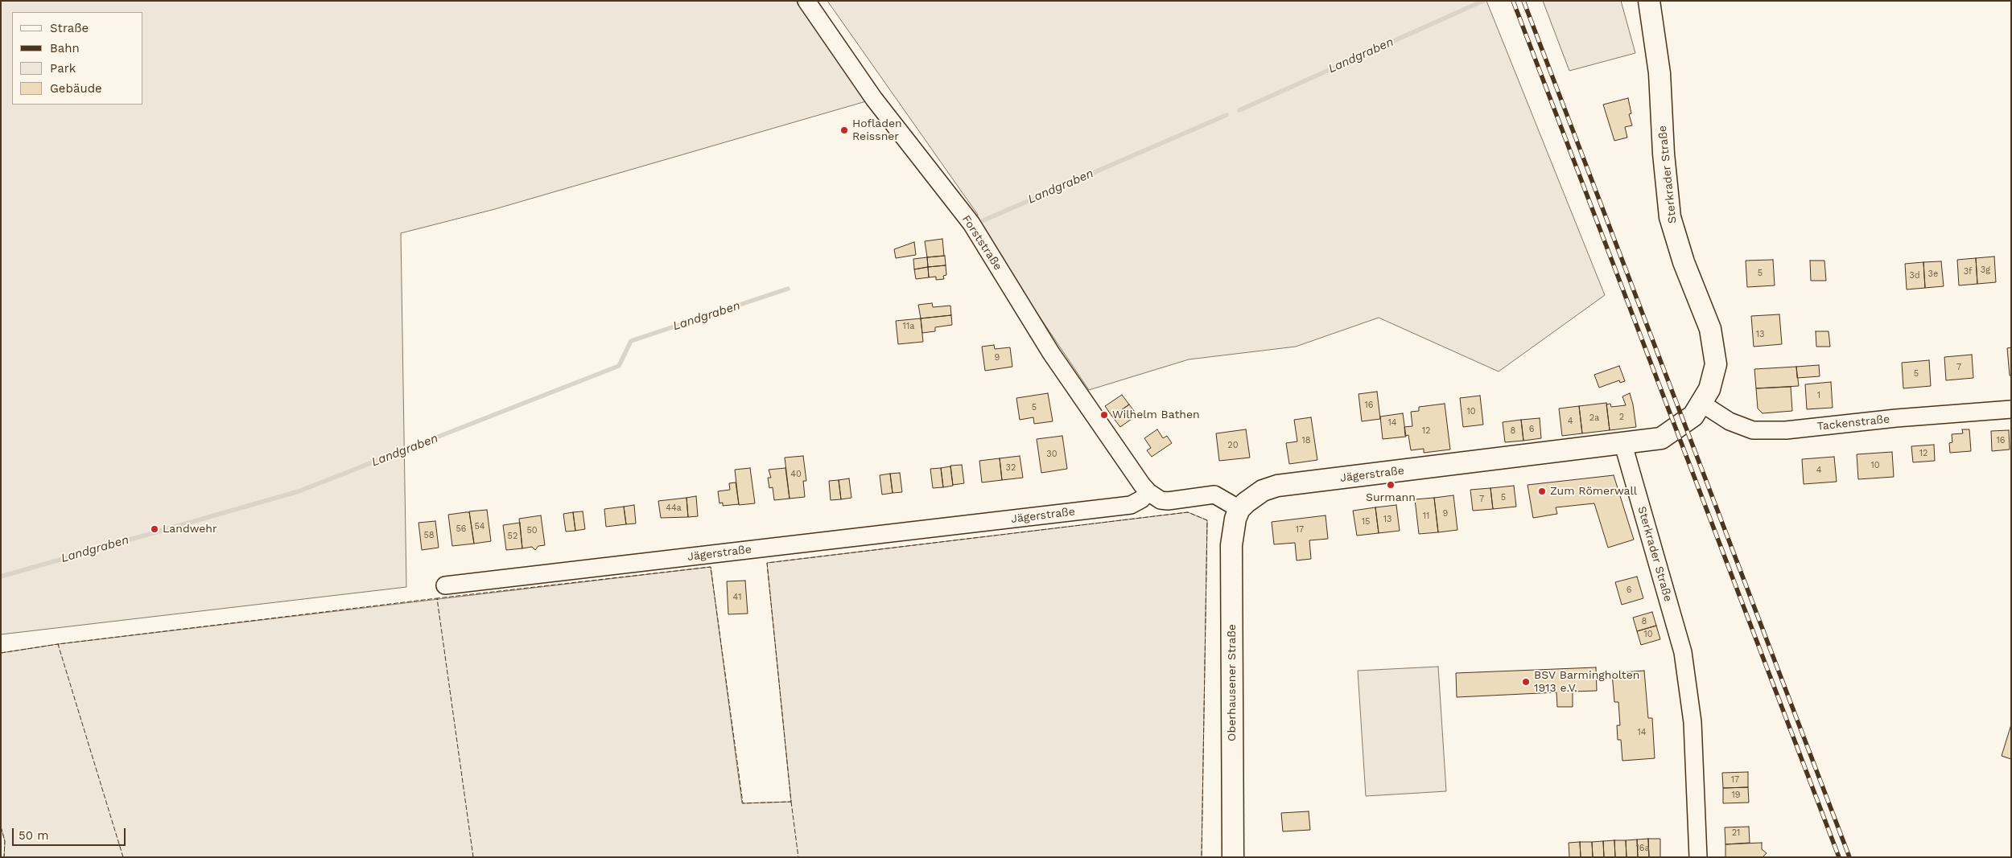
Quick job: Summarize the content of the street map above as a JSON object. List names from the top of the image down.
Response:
{
  "streets": {
    "main road": ["Sterkrader Straße", "Jägerstraße", "Oberhausener Straße"],
    "street": ["Forststraße", "Tackenstraße"]
  },
  "crossings": [
    ["Sterkrader Straße", "Tackenstraße"],
    ["Sterkrader Straße", "Jägerstraße"],
    ["Forststraße", "Jägerstraße"],
    ["Jägerstraße", "Oberhausener Straße"]
  ],
  "water": ["Landgraben"],
  "places": [
    "Hofladen Reissner",
    "Wilhelm Bathen",
    "Surmann",
    "Zum Römerwall",
    "Landwehr",
    "BSV Barmingholten 1913 e.V."
  ],
  "house_numbers": [
    "3g",
    "3f",
    "5",
    "3e",
    "3d",
    "11a",
    "13",
    "9",
    "7",
    "5",
    "1",
    "16",
    "5",
    "10",
    "2",
    "2a",
    "4",
    "14",
    "6",
    "12",
    "8",
    "18",
    "16",
    "20",
    "12",
    "30",
    "10",
    "32",
    "4",
    "40",
    "5",
    "7",
    "44a",
    "9",
    "11",
    "13",
    "15",
    "54",
    "56",
    "17",
    "50",
    "58",
    "52",
    "6",
    "41",
    "8",
    "10",
    "14",
    "17",
    "19",
    "21",
    "16a"
  ],
  "legend": [
    "Straße",
    "Bahn",
    "Park",
    "Gebäude"
  ],
  "scale_bar": "50 m"
}
